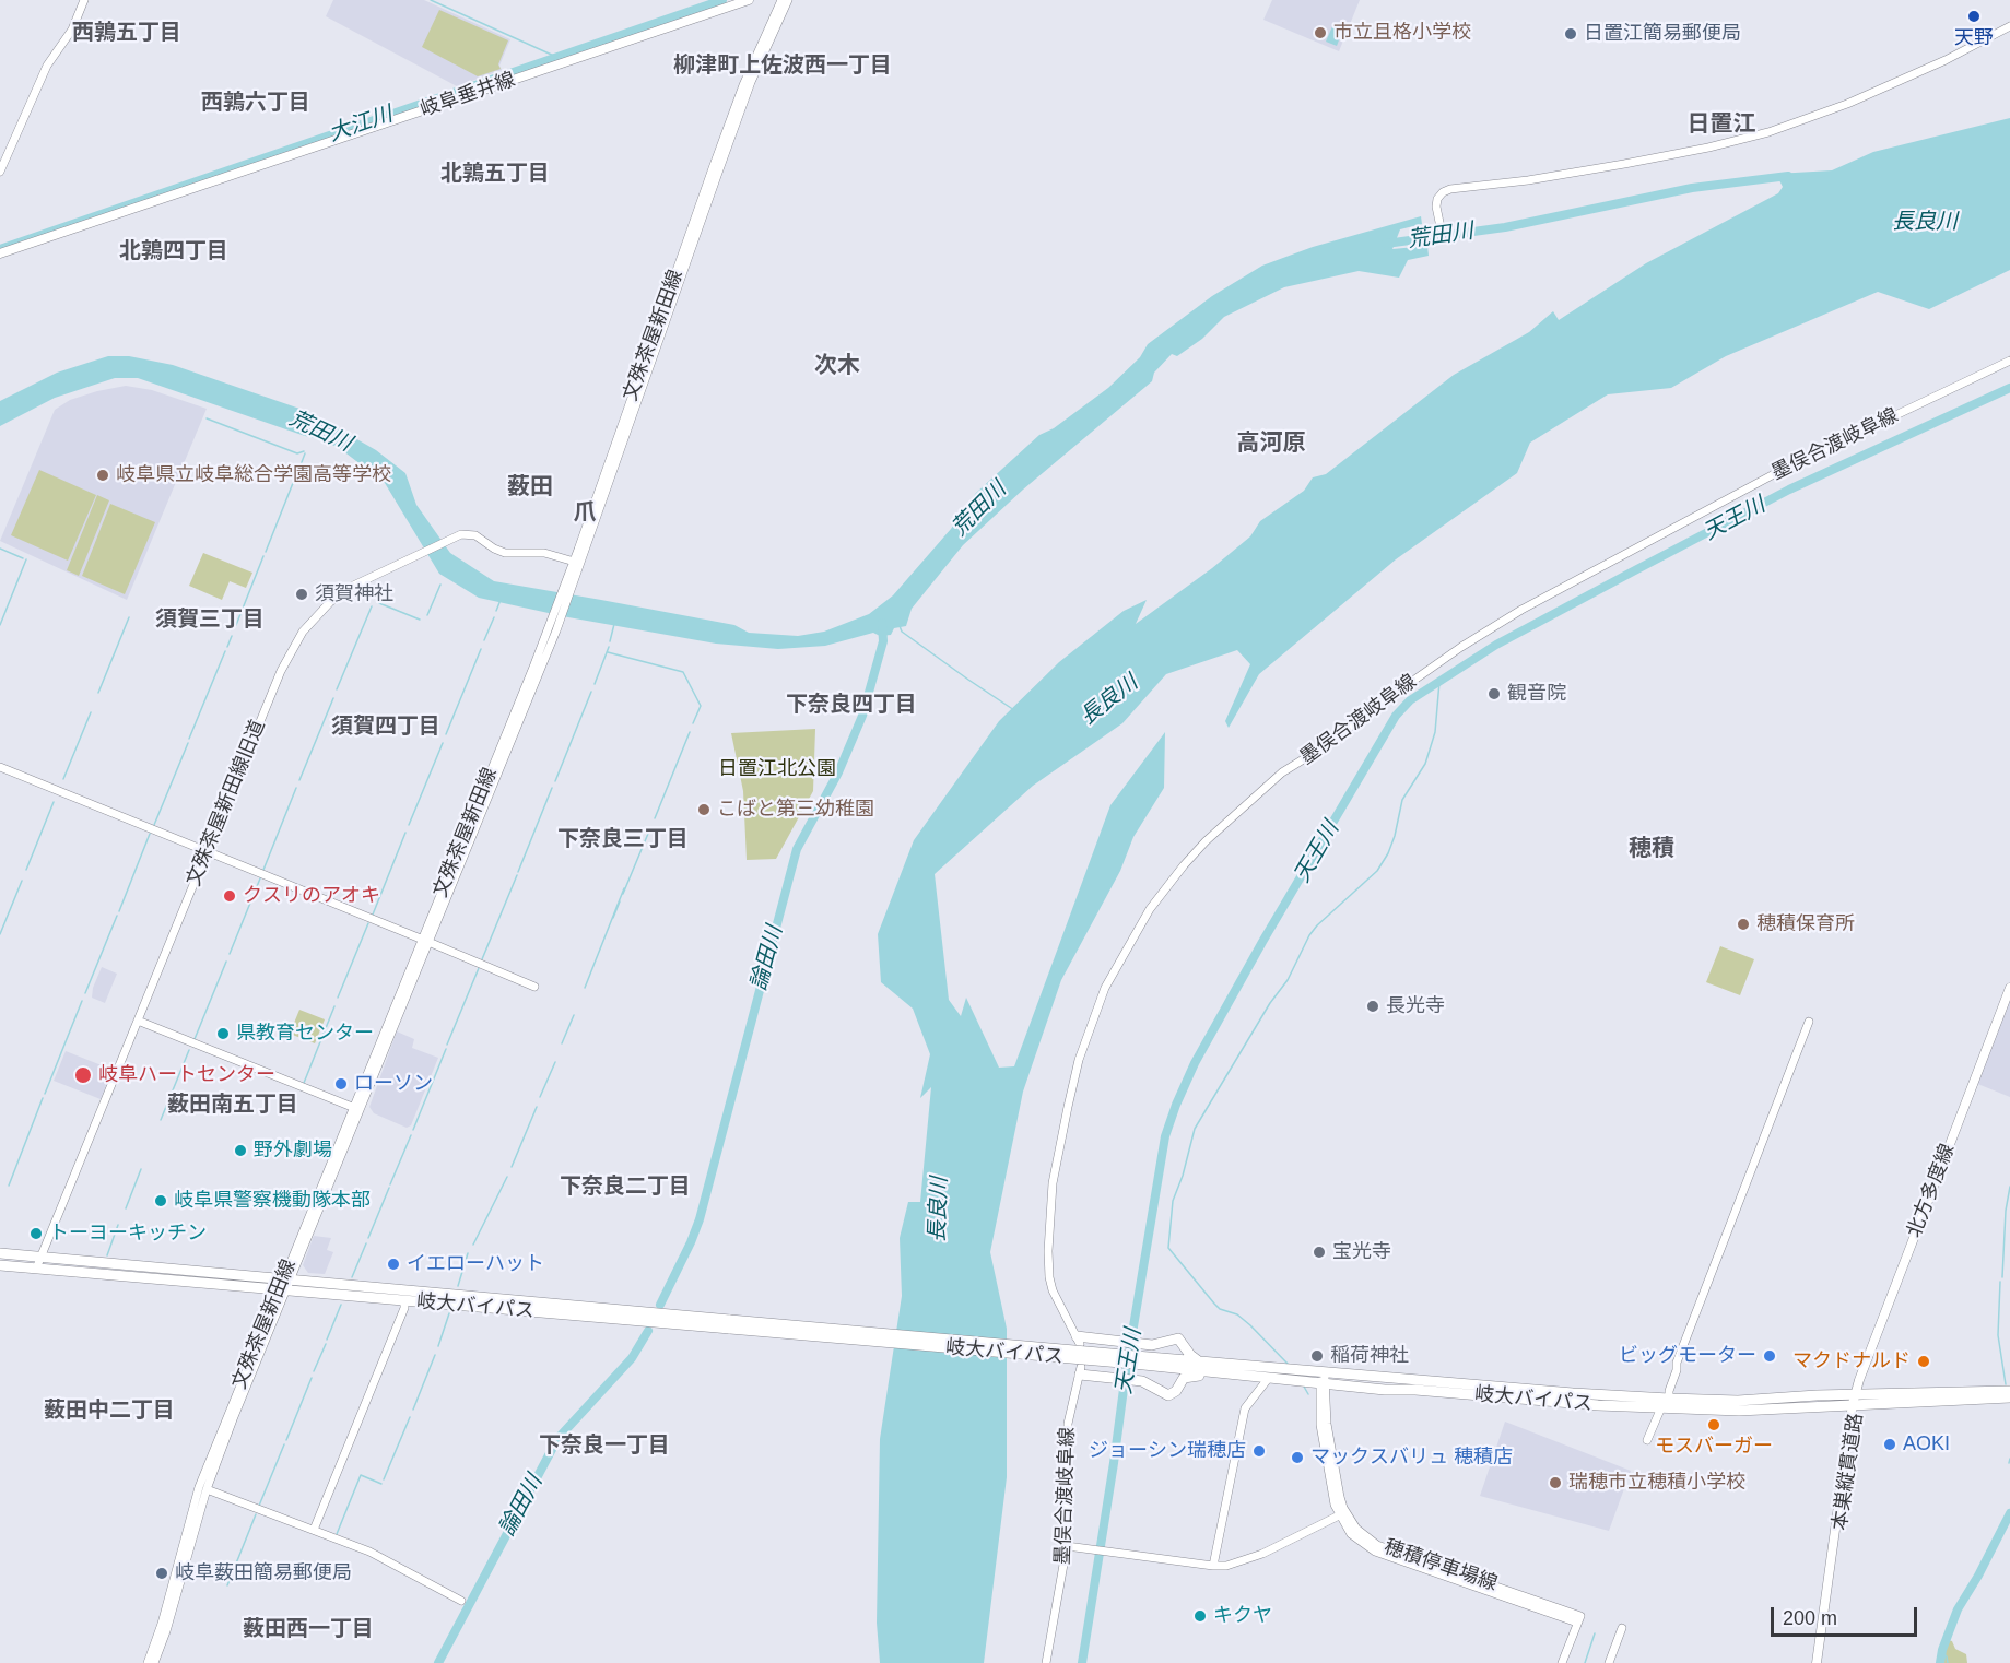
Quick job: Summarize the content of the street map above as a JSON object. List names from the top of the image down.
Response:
{
  "streets": {
    "highway": ["岐大バイパス"],
    "main road": [
      "岐阜垂井線",
      "文殊茶屋新田線",
      "墨俣合渡岐阜線",
      "文殊茶屋新田線旧道",
      "北方多度線",
      "本巣縦貫道路",
      "穂積停車場線"
    ]
  },
  "crossings": [
    ["文殊茶屋新田線", "文殊茶屋新田線旧道"],
    ["文殊茶屋新田線", "岐大バイパス"],
    ["文殊茶屋新田線旧道", "岐大バイパス"],
    ["北方多度線", "岐大バイパス"],
    ["北方多度線", "本巣縦貫道路"],
    ["岐大バイパス", "本巣縦貫道路"],
    ["岐大バイパス", "穂積停車場線"]
  ],
  "districts": [
    "西鶉五丁目",
    "柳津町上佐波西一丁目",
    "西鶉六丁目",
    "日置江",
    "北鶉五丁目",
    "北鶉四丁目",
    "次木",
    "高河原",
    "薮田",
    "爪",
    "須賀三丁目",
    "下奈良四丁目",
    "須賀四丁目",
    "下奈良三丁目",
    "穂積",
    "薮田南五丁目",
    "下奈良二丁目",
    "薮田中二丁目",
    "下奈良一丁目",
    "薮田西一丁目"
  ],
  "water": [
    "大江川",
    "長良川",
    "荒田川",
    "天王川",
    "論田川"
  ],
  "parks": ["日置江北公園"],
  "places": [
    "天野",
    "市立且格小学校",
    "日置江簡易郵便局",
    "岐阜県立岐阜総合学園高等学校",
    "須賀神社",
    "観音院",
    "こばと第三幼稚園",
    "クスリのアオキ",
    "穂積保育所",
    "長光寺",
    "県教育センター",
    "岐阜ハートセンター",
    "ローソン",
    "野外劇場",
    "岐阜県警察機動隊本部",
    "トーヨーキッチン",
    "宝光寺",
    "イエローハット",
    "稲荷神社",
    "ビッグモーター",
    "マクドナルド",
    "モスバーガー",
    "AOKI",
    "ジョーシン瑞穂店",
    "マックスバリュ 穂積店",
    "瑞穂市立穂積小学校",
    "岐阜薮田簡易郵便局",
    "キクヤ"
  ],
  "scale_bar": "200 m"
}
